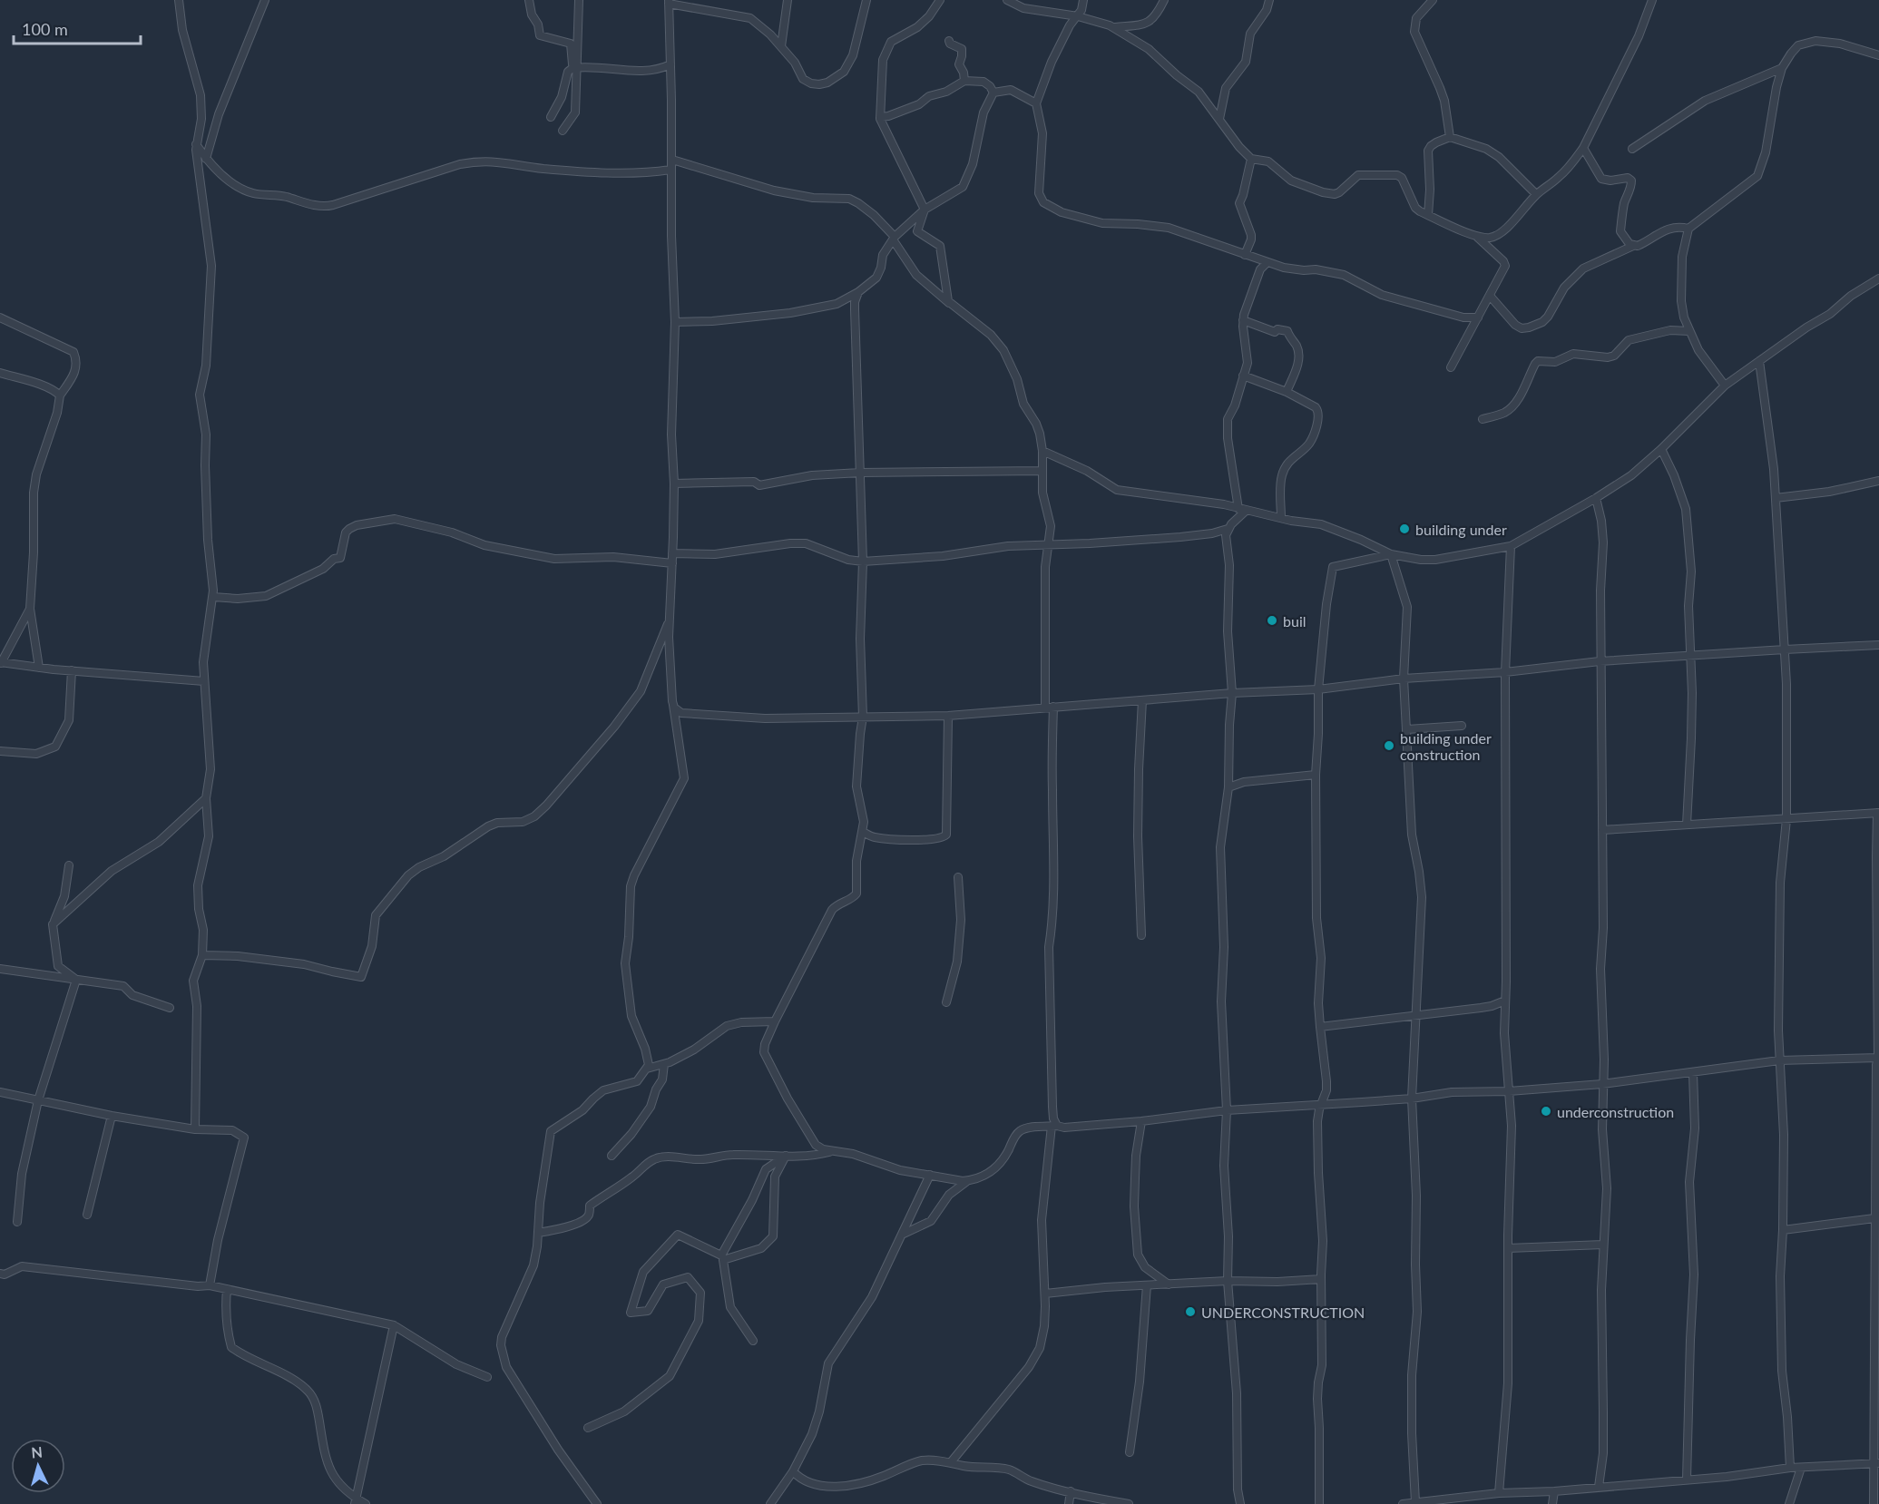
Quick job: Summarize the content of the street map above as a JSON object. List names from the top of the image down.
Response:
{
  "places": [
    "building under",
    "buil",
    "building under construction",
    "underconstruction",
    "UNDERCONSTRUCTION"
  ],
  "scale_bar": "100 m",
  "north": "top"
}
